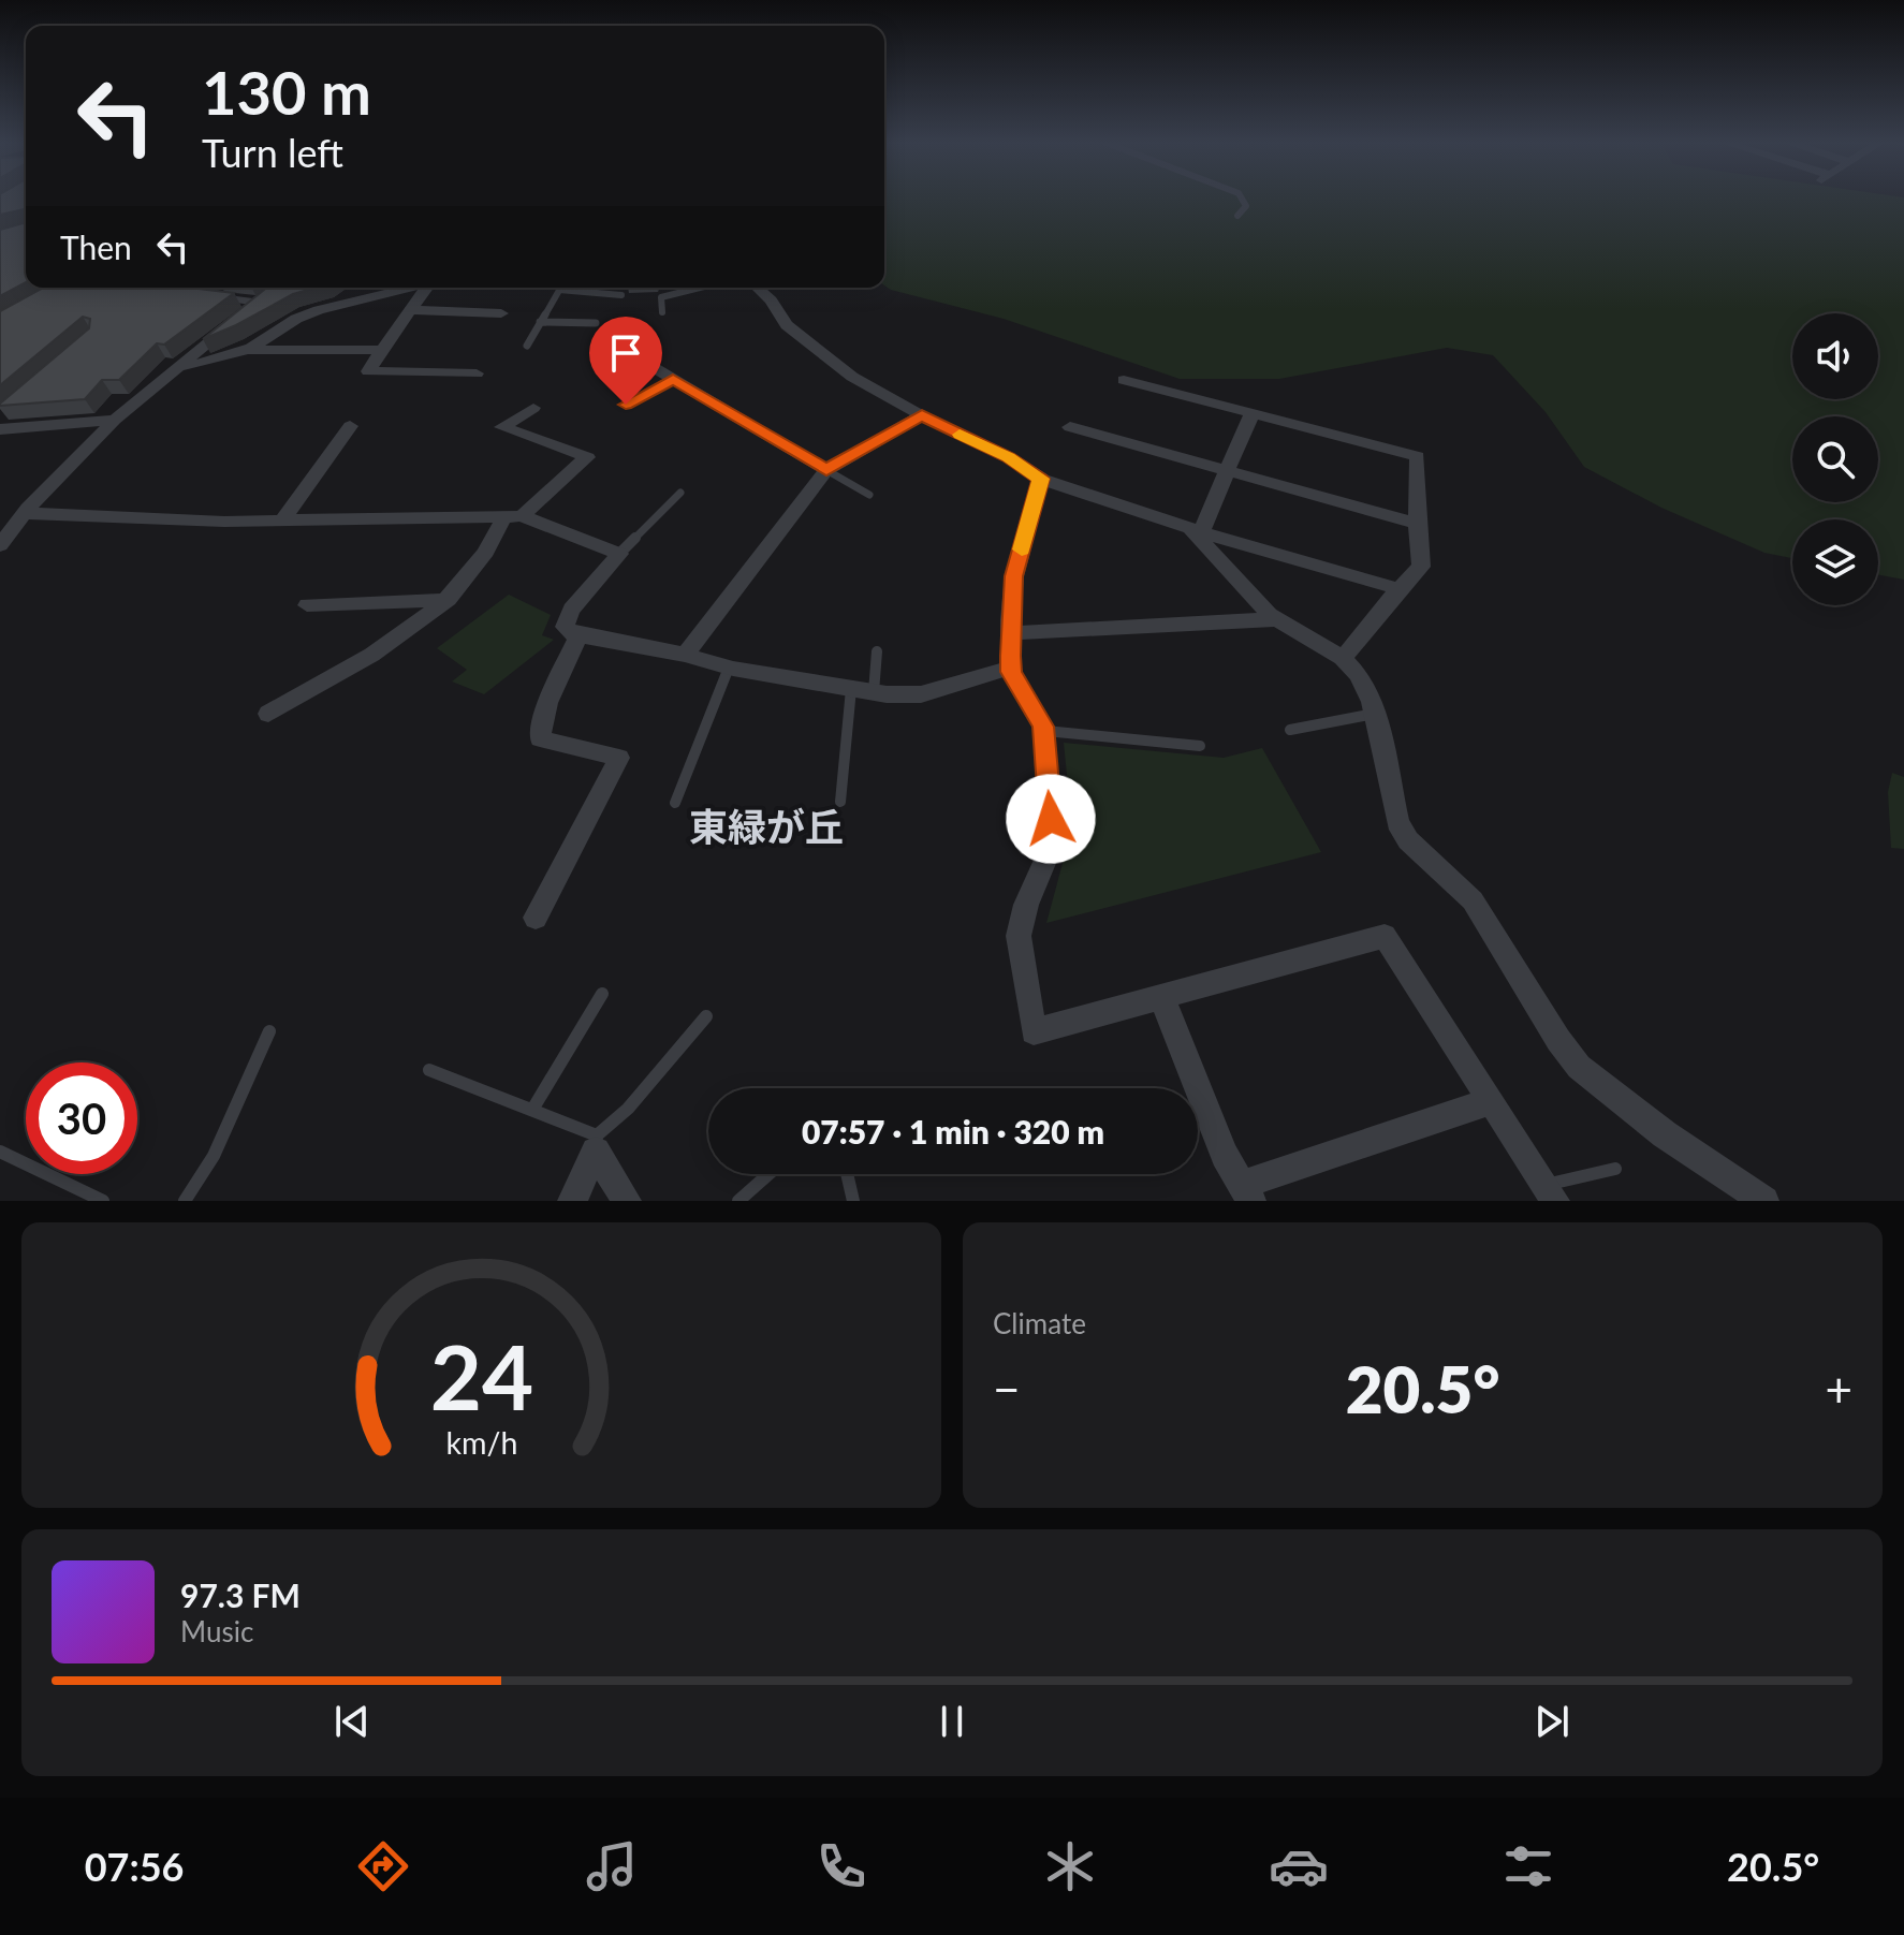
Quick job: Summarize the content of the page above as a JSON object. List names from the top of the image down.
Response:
{
  "districts": ["東緑が丘"],
  "page": {
    "turn": ["130 m", "Turn left"],
    "then": "Then",
    "limit": "30",
    "trip": "07:57 · 1 min · 320 m",
    "tile": "Climate",
    "heat": ["−", "20.5°", "+"],
    "song": ["97.3 FM", "Music"],
    "tabs": ["07:56", "20.5°"],
    "gauge": ["24", "km/h"]
  }
}
